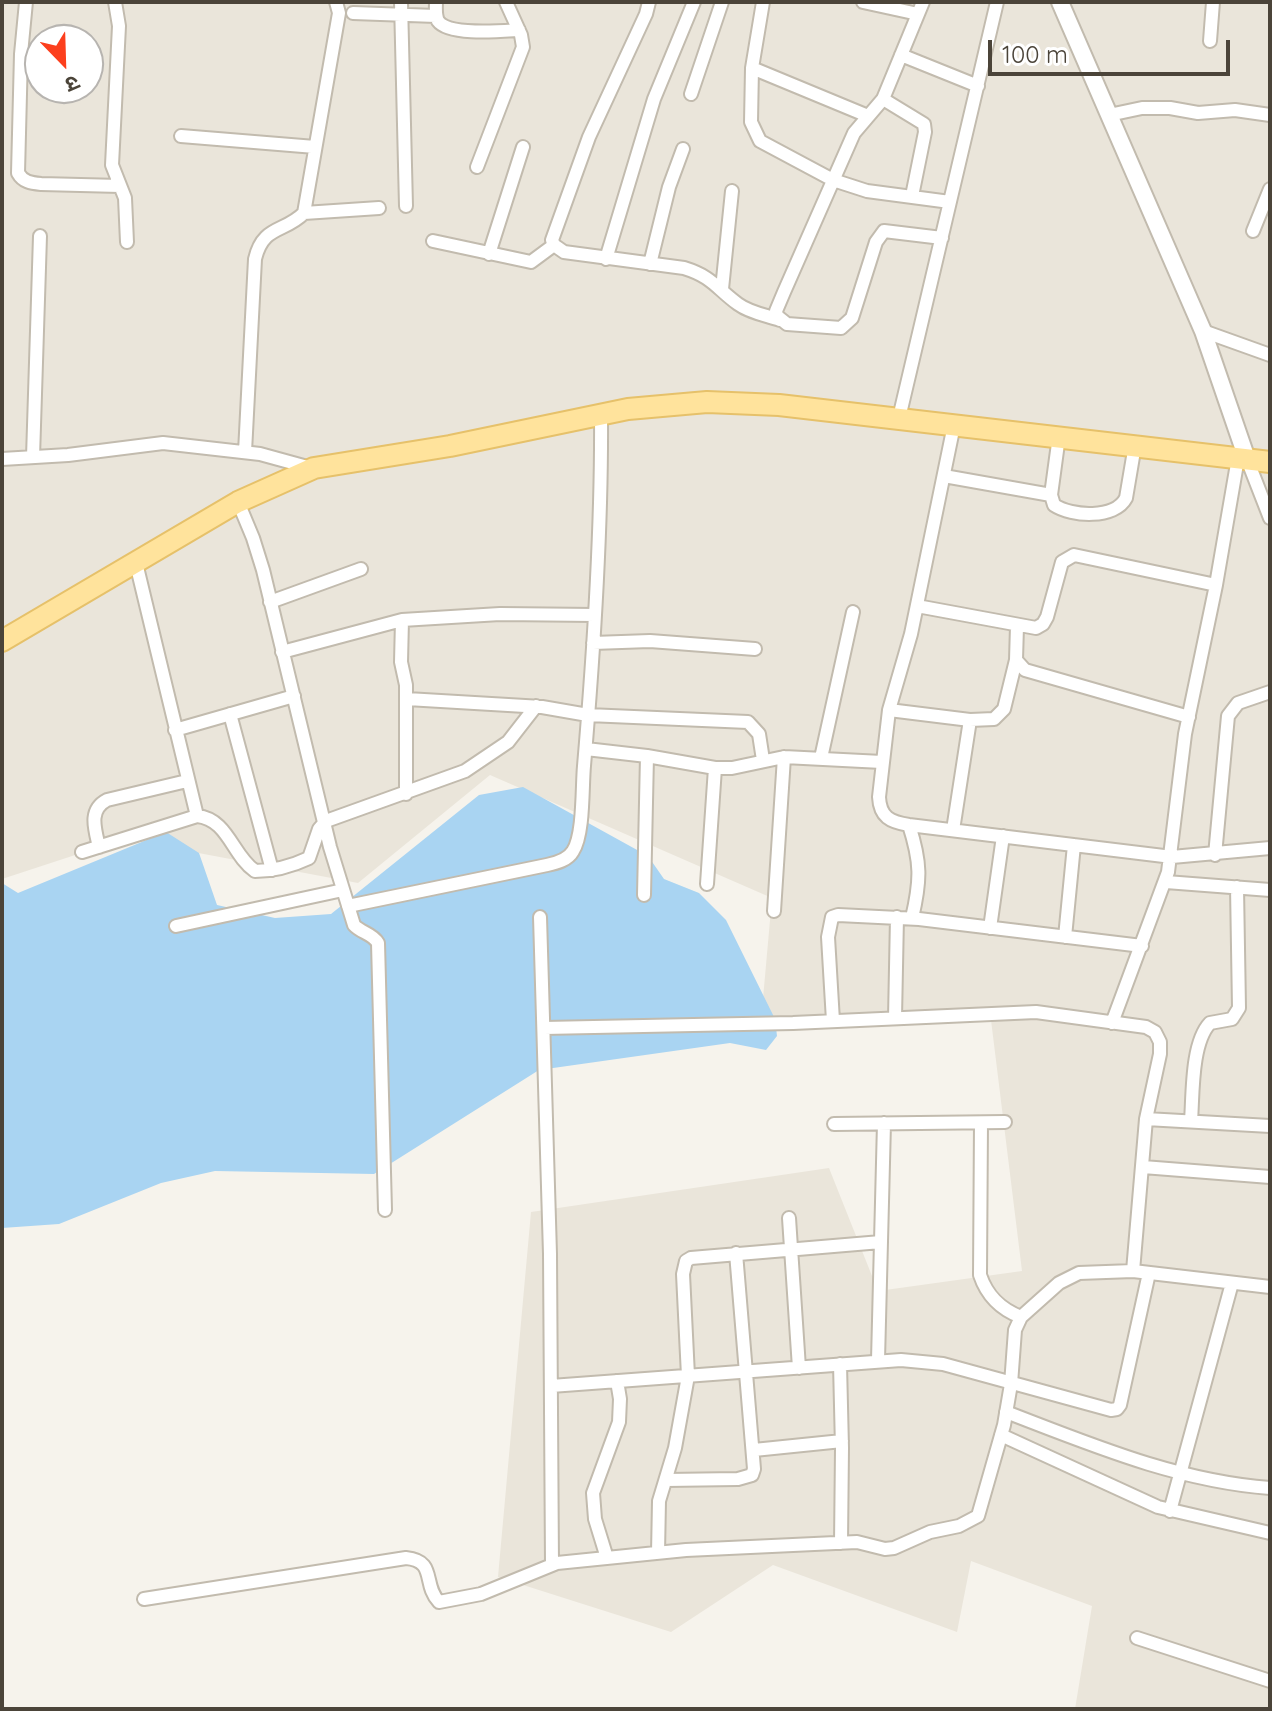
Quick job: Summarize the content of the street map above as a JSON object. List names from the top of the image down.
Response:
{
  "scale_bar": "100 m",
  "north": "bottom right"
}
